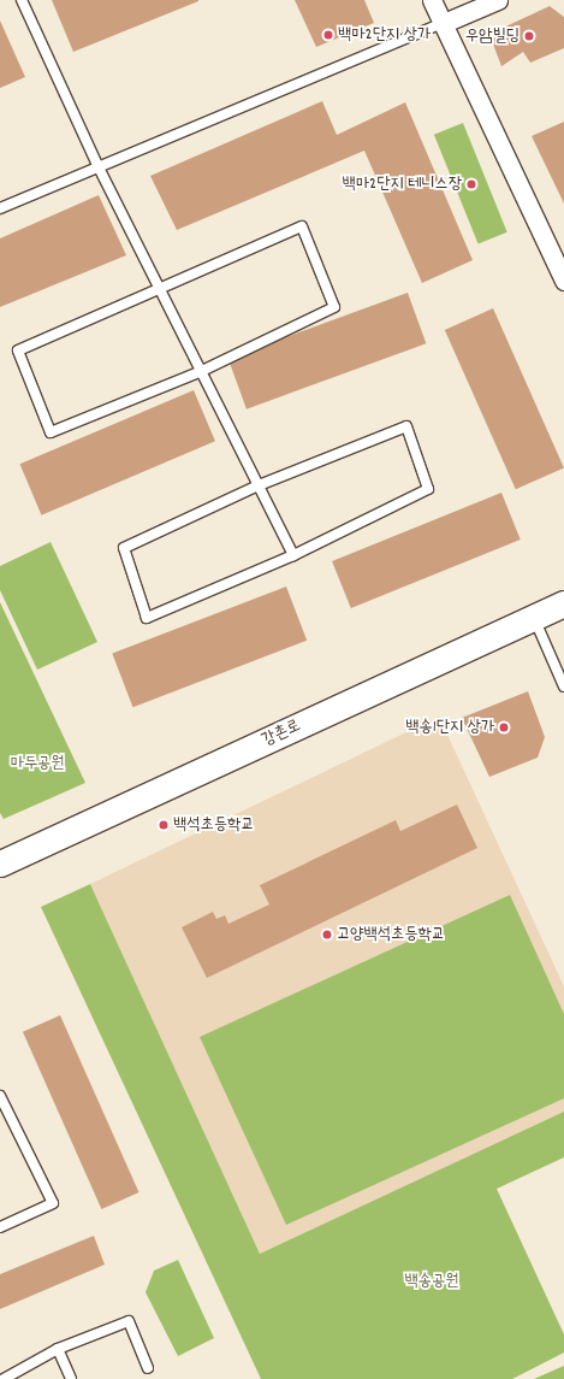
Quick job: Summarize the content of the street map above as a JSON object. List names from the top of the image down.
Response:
{
  "streets": {
    "main road": ["강촌로"]
  },
  "parks": ["마두공원", "백송공원"],
  "places": [
    "백마2단지 상가",
    "우암빌딩",
    "백마2단지 테니스장",
    "백송1단지 상가",
    "백석초등학교",
    "고양백석초등학교"
  ]
}
